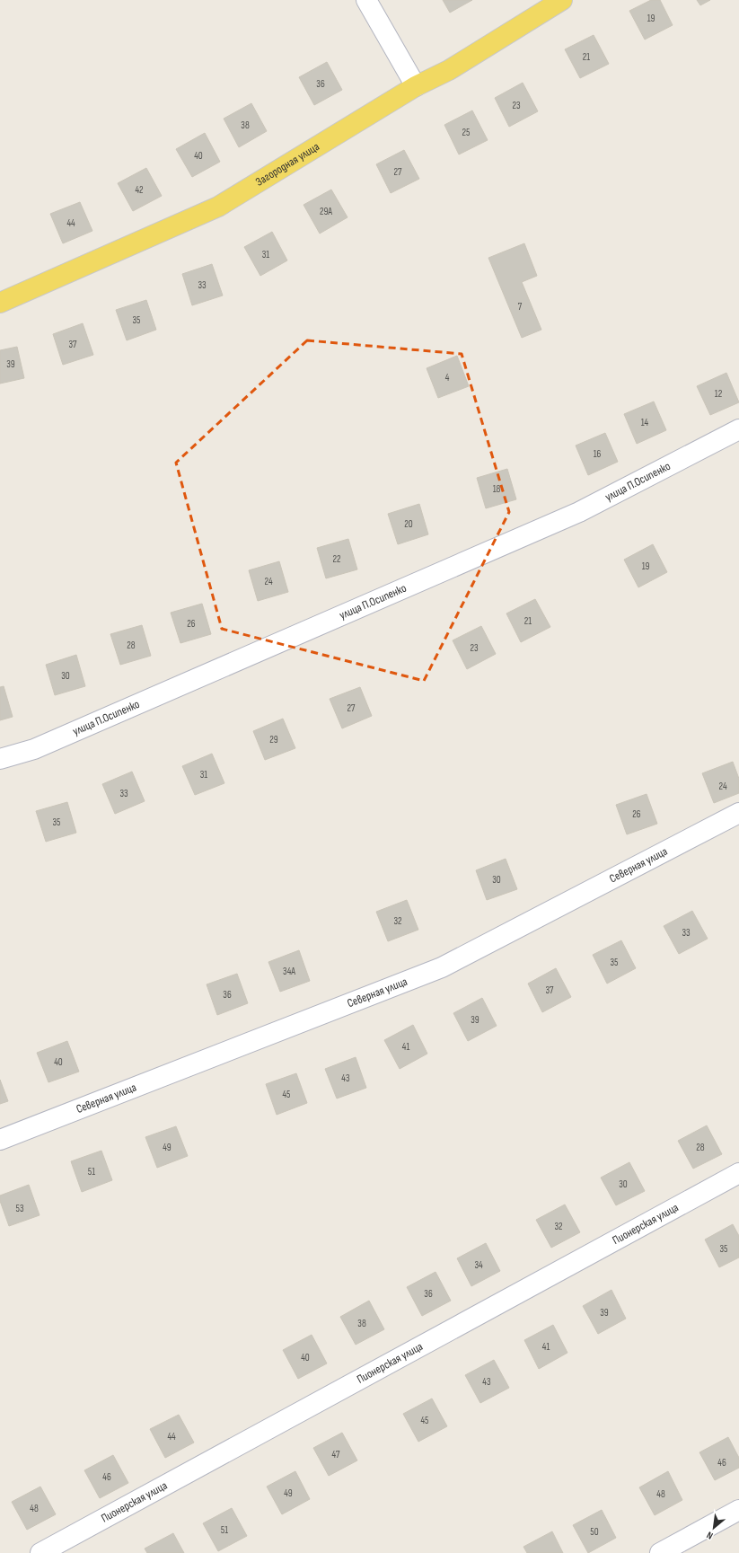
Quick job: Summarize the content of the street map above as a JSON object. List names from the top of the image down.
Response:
{
  "streets": {
    "main road": ["Загородная улица"],
    "street": ["улица П.Осипенко", "Северная улица", "Пионерская улица"]
  },
  "house_numbers": [
    "19",
    "21",
    "36",
    "23",
    "38",
    "25",
    "40",
    "27",
    "42",
    "29А",
    "44",
    "31",
    "33",
    "7",
    "35",
    "37",
    "39",
    "4",
    "12",
    "14",
    "16",
    "18",
    "20",
    "22",
    "19",
    "24",
    "21",
    "26",
    "28",
    "23",
    "30",
    "27",
    "29",
    "31",
    "24",
    "33",
    "26",
    "35",
    "30",
    "32",
    "33",
    "35",
    "34А",
    "37",
    "36",
    "39",
    "41",
    "40",
    "43",
    "45",
    "49",
    "28",
    "51",
    "30",
    "53",
    "32",
    "35",
    "34",
    "36",
    "39",
    "38",
    "41",
    "40",
    "43",
    "45",
    "44",
    "47",
    "46",
    "46",
    "49",
    "48",
    "48",
    "51",
    "50"
  ],
  "north": "bottom left"
}
